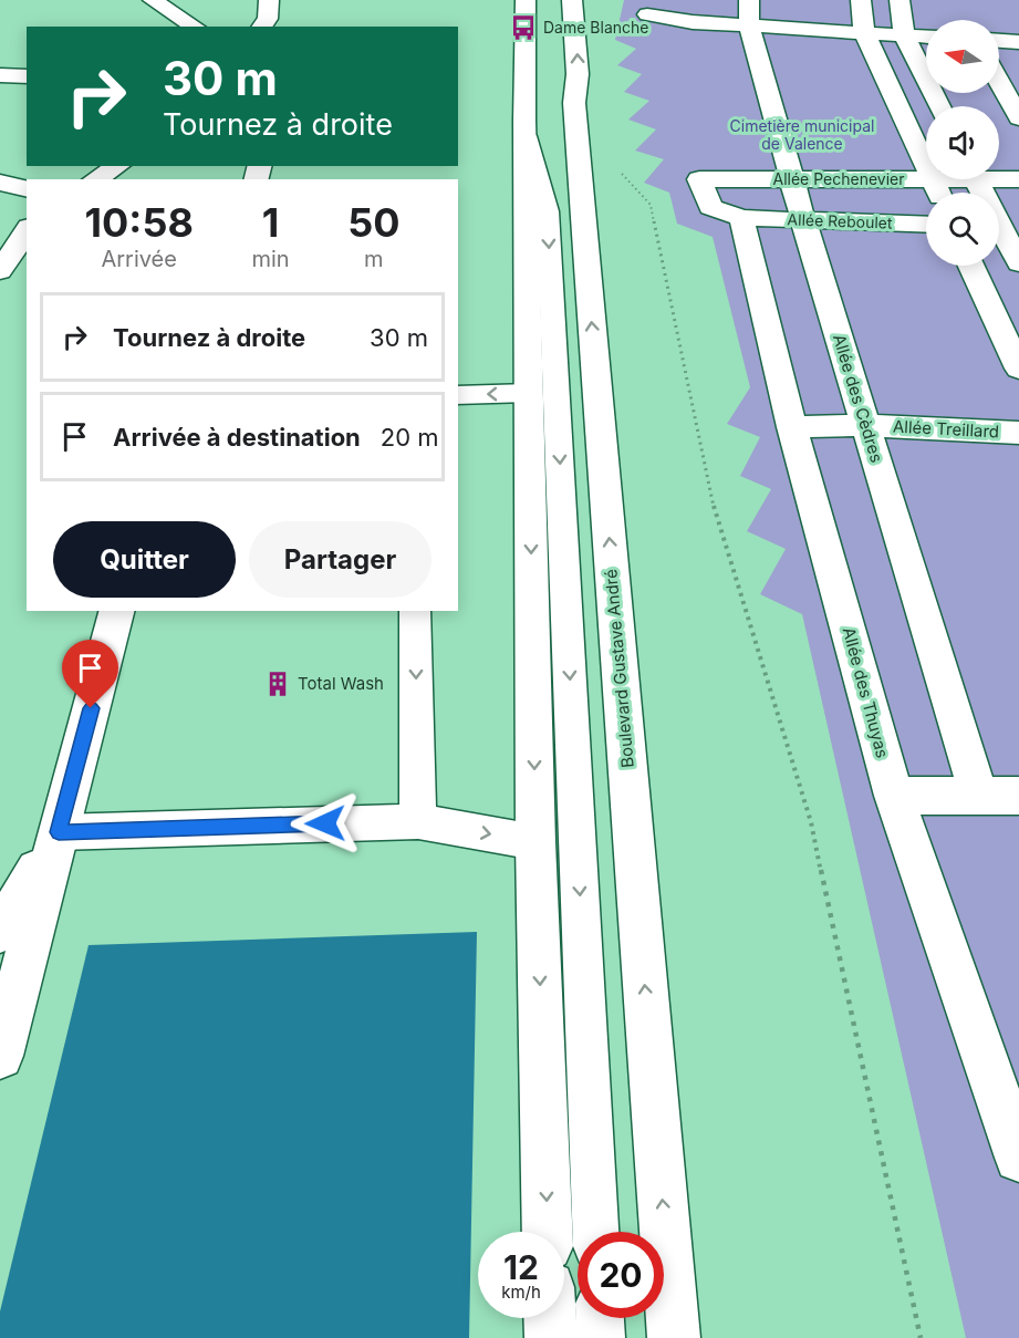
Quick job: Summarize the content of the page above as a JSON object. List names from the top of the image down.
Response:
{
  "streets": {
    "street": [
      "Allée Pechenevier",
      "Allée Reboulet",
      "Allée des Cèdres",
      "Allée Treillard",
      "Boulevard Gustave André",
      "Allée des Thuyas"
    ]
  },
  "crossings": [
    ["Allée Pechenevier", "Allée Reboulet"],
    ["Allée Pechenevier", "Allée des Cèdres"],
    ["Allée Reboulet", "Allée des Cèdres"],
    ["Allée Reboulet", "Allée des Thuyas"],
    ["Allée des Cèdres", "Allée Treillard"],
    ["Allée Treillard", "Allée des Thuyas"]
  ],
  "parks": ["Cimetière municipal de Valence"],
  "places": {
    "bus stop": ["Dame Blanche"],
    "building": ["Total Wash"]
  },
  "north": "left",
  "page": {
    "turn": ["30 m", "Tournez à droite"],
    "eta": [
      "10:58",
      "Arrivée",
      "1",
      "min",
      "50",
      "m"
    ],
    "list": [
      {
        "name": "Tournez à droite",
        "value": "30 m"
      },
      {
        "name": "Arrivée à destination",
        "value": "20 m"
      }
    ],
    "buttons": ["Quitter", "Partager"],
    "speed": "12 km/h",
    "limit": "20"
  }
}
